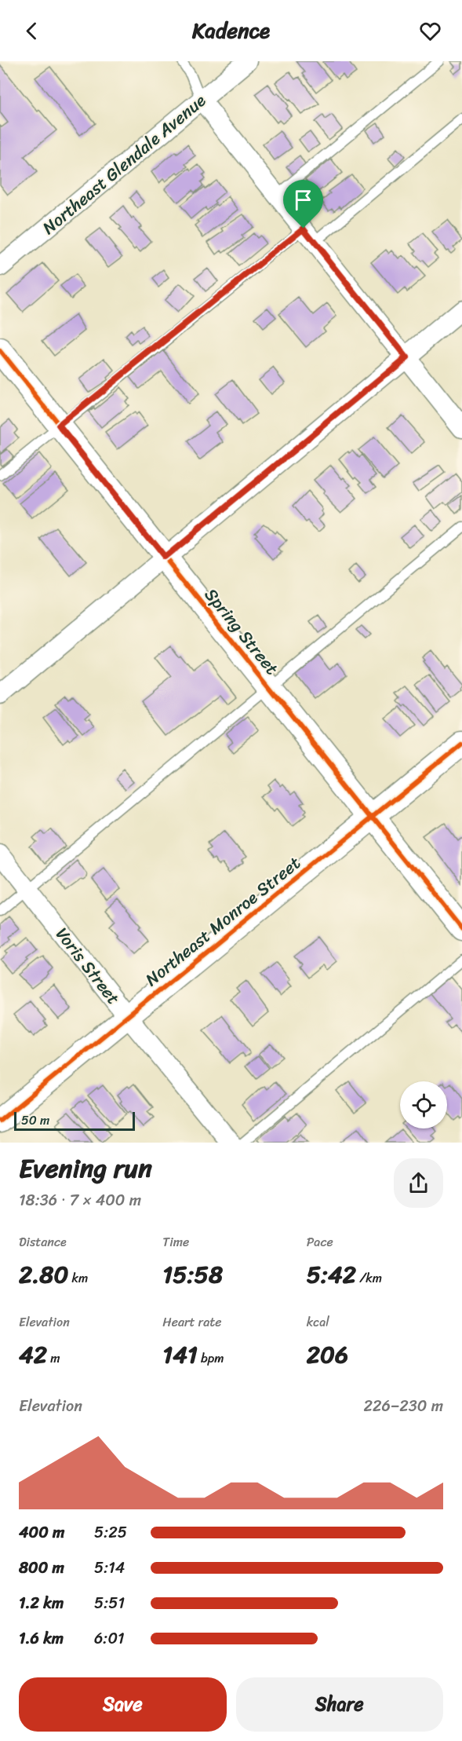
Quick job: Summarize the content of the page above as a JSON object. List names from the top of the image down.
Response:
{
  "streets": {
    "street": [
      "Northeast Glendale Avenue",
      "Spring Street",
      "Northeast Monroe Street",
      "Voris Street"
    ]
  },
  "crossings": [
    ["Spring Street", "Northeast Monroe Street"],
    ["Northeast Monroe Street", "Voris Street"]
  ],
  "scale_bar": "50 m",
  "page": {
    "header": "Kadence",
    "scale": "50 m",
    "heading": ["Evening run", "18:36 · 7 × 400 m"],
    "stats": [
      ["Distance", "2.80 km"],
      ["Time", "15:58"],
      ["Pace", "5:42 /km"],
      ["Elevation", "42 m"],
      ["Heart rate", "141 bpm"],
      ["kcal", "206"]
    ],
    "chart": ["Elevation", "226–230 m"],
    "list": [
      {
        "name": "400 m",
        "note": "5:25"
      },
      {
        "name": "800 m",
        "note": "5:14"
      },
      {
        "name": "1.2 km",
        "note": "5:51"
      },
      {
        "name": "1.6 km",
        "note": "6:01"
      }
    ],
    "buttons": ["Save", "Share"]
  }
}
